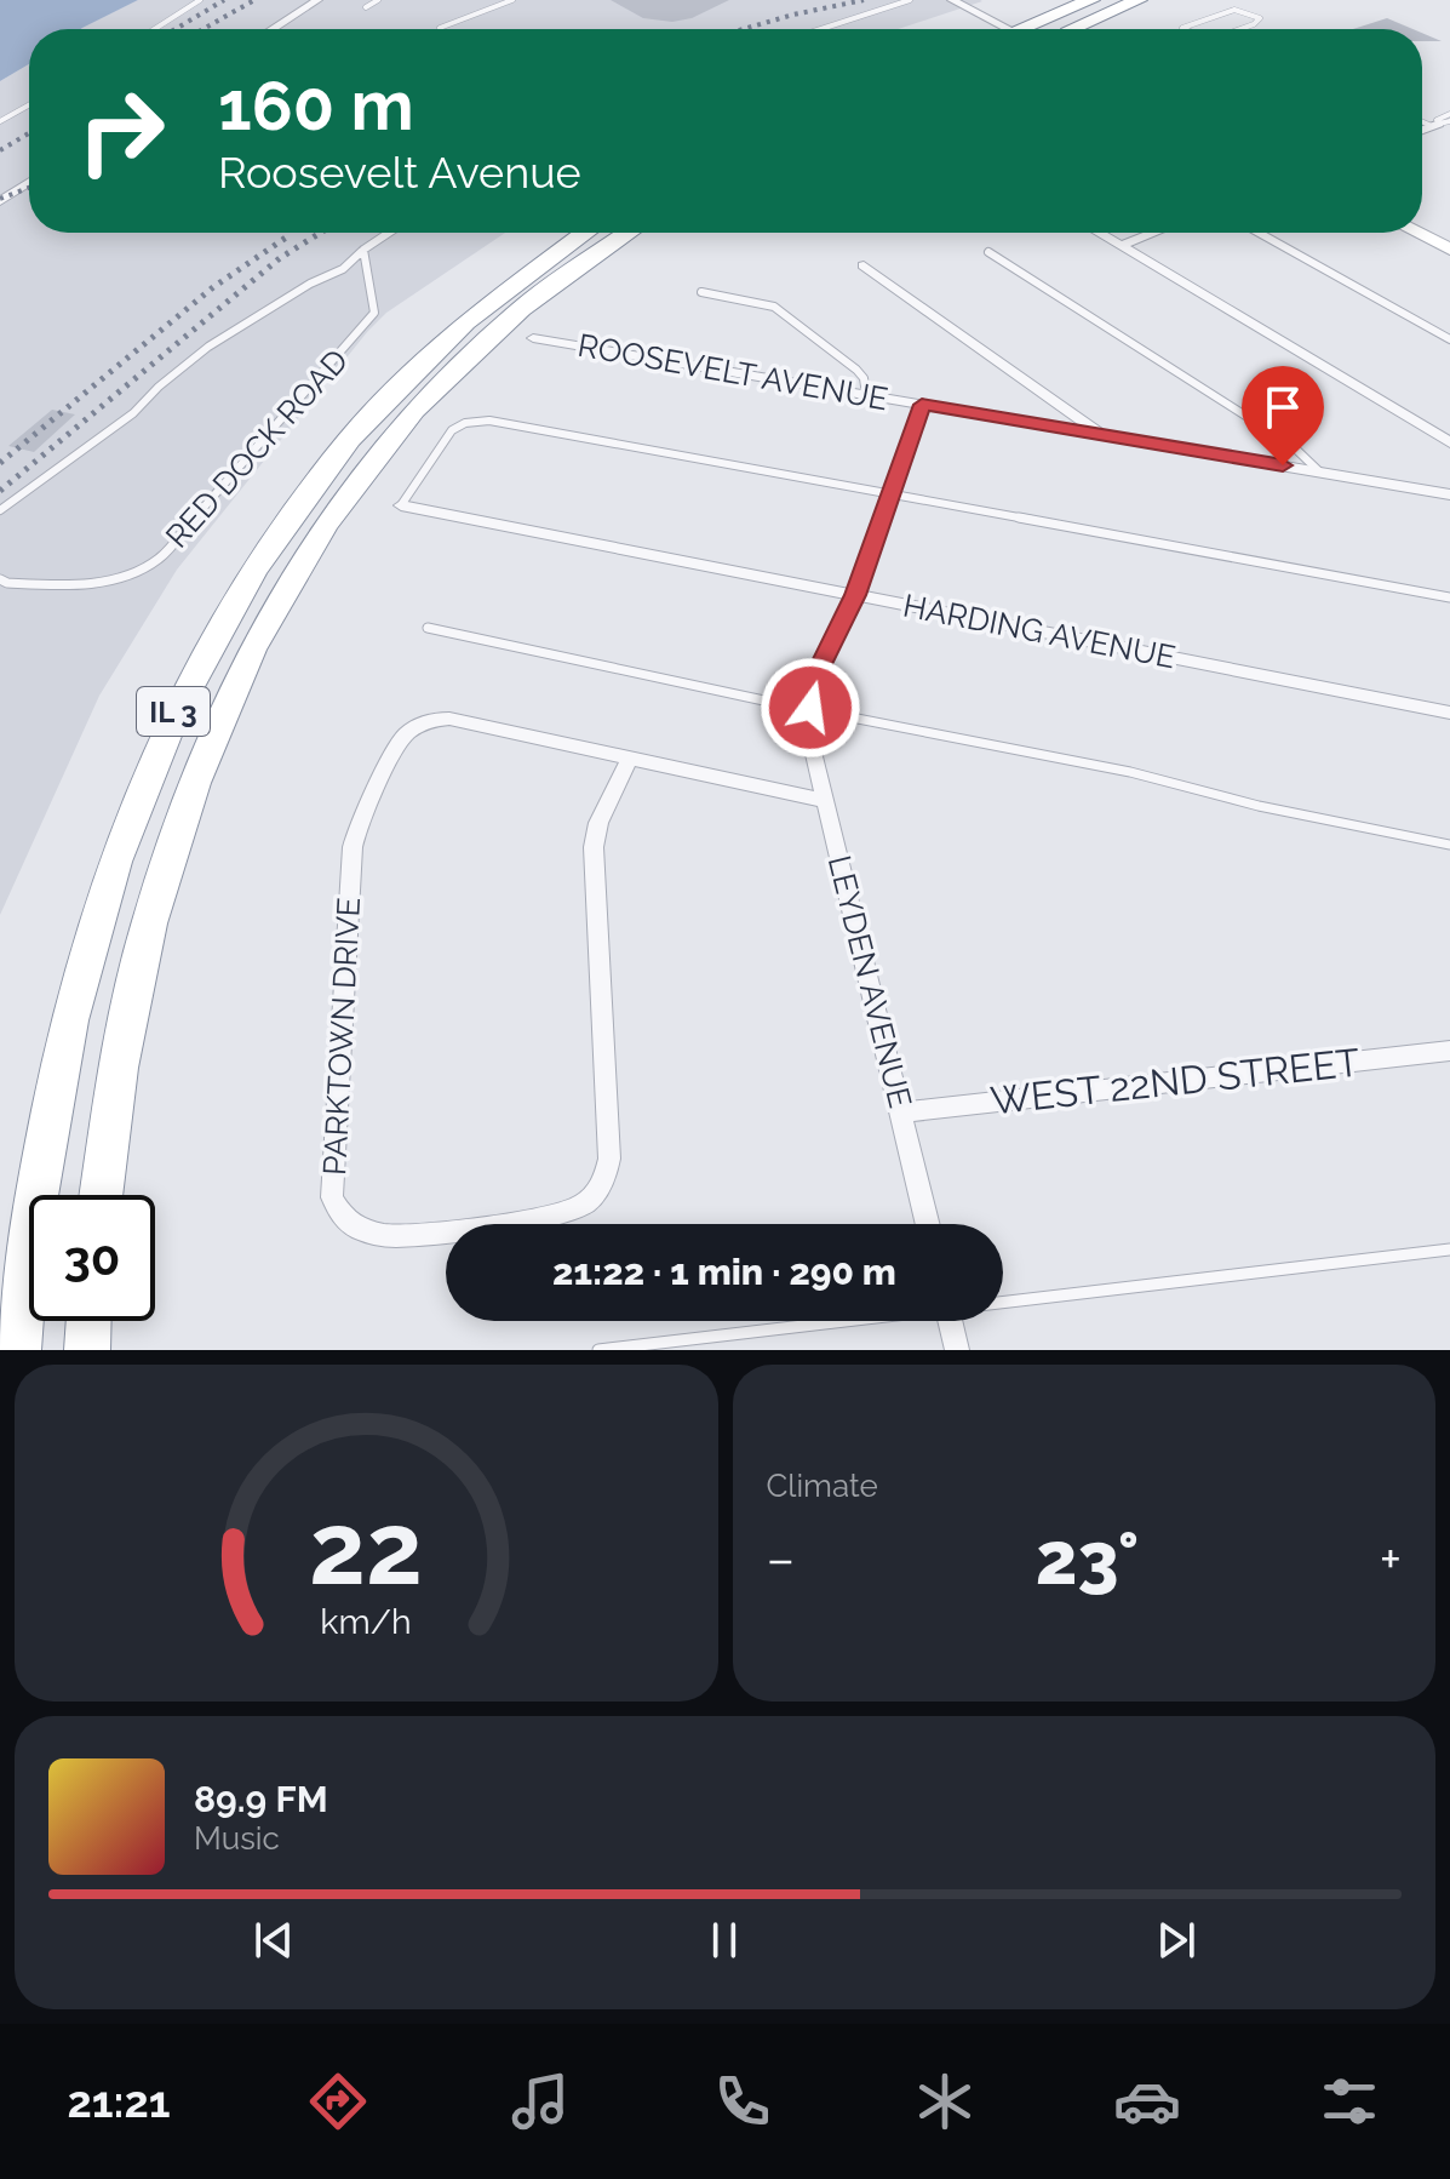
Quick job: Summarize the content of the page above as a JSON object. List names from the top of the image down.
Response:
{
  "streets": {
    "highway": ["IL 3"],
    "street": [
      "ROOSEVELT AVENUE",
      "HARDING AVENUE",
      "LEYDEN AVENUE",
      "PARKTOWN DRIVE",
      "WEST 22ND STREET"
    ],
    "lane": ["RED DOCK ROAD"]
  },
  "crossings": [
    ["LEYDEN AVENUE", "PARKTOWN DRIVE"],
    ["LEYDEN AVENUE", "WEST 22ND STREET"]
  ],
  "page": {
    "turn": ["160 m", "Roosevelt Avenue"],
    "limit": "30",
    "trip": "21:22 · 1 min · 290 m",
    "tile": "Climate",
    "heat": ["−", "23°", "+"],
    "song": ["89.9 FM", "Music"],
    "tabs": "21:21",
    "gauge": ["22", "km/h"]
  }
}
